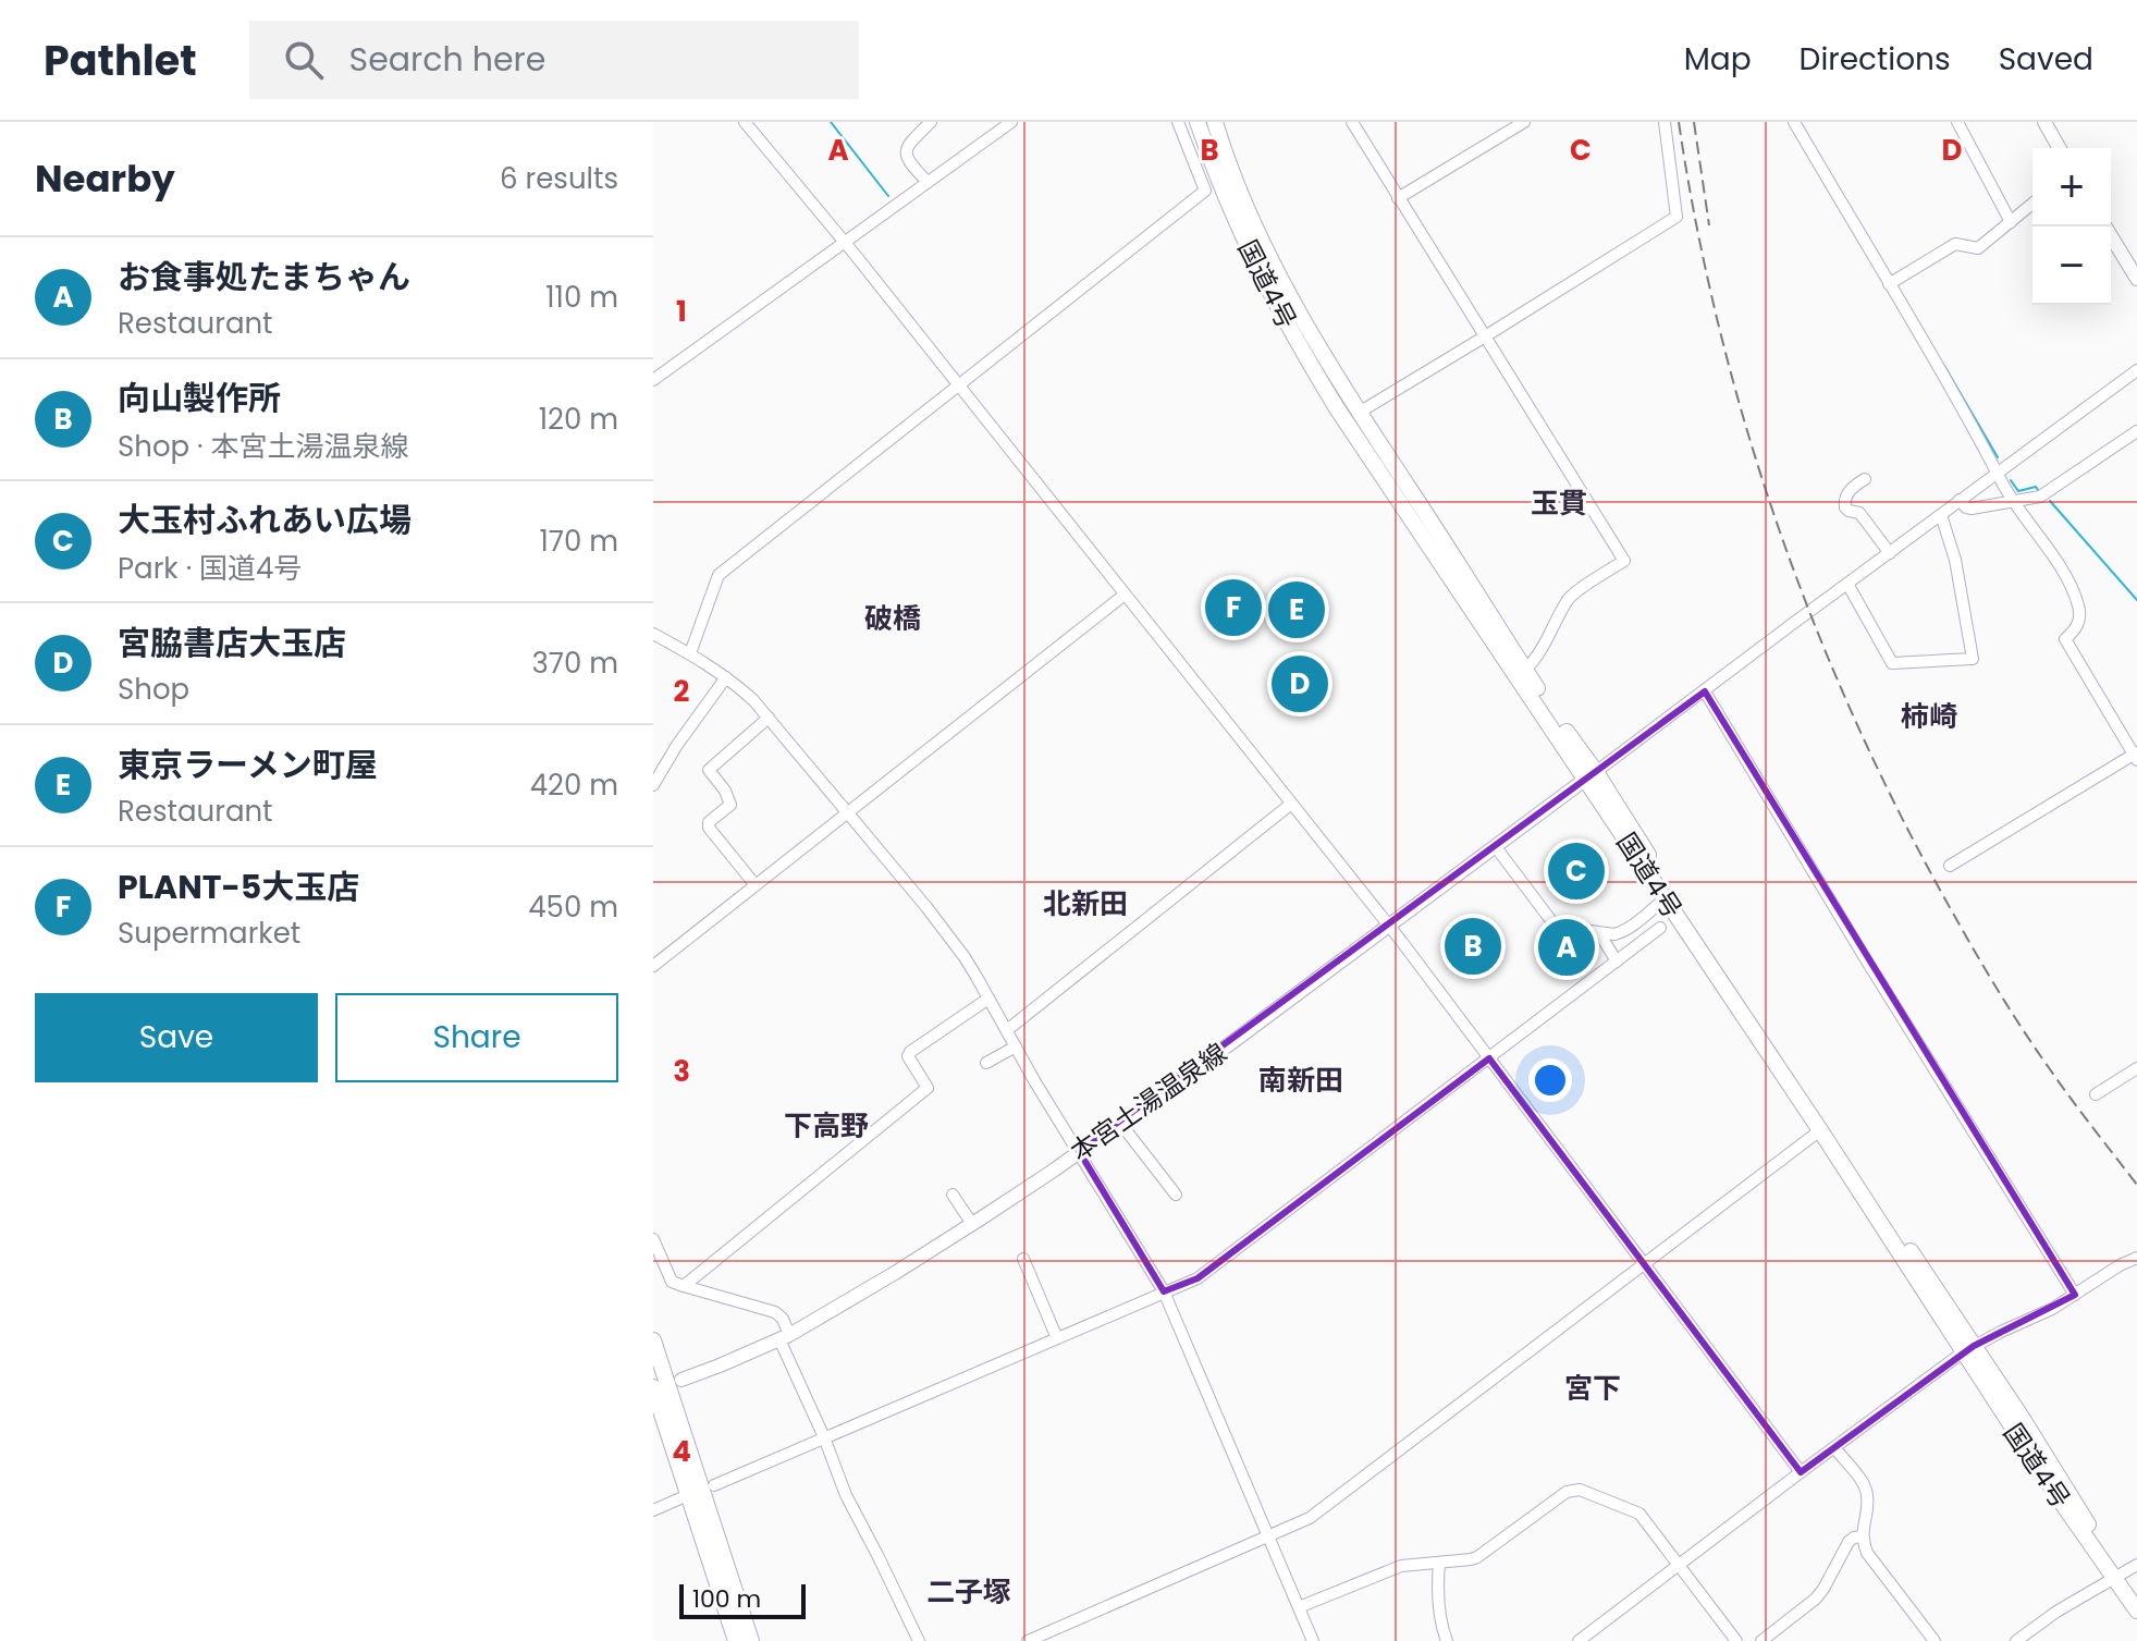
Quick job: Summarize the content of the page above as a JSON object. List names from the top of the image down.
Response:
{
  "streets": {
    "highway": ["国道4号"],
    "main road": ["本宮土湯温泉線"]
  },
  "crossings": [
    ["国道4号", "本宮土湯温泉線"]
  ],
  "districts": [
    "玉貫",
    "破橋",
    "柿崎",
    "北新田",
    "南新田",
    "下高野",
    "宮下",
    "二子塚"
  ],
  "scale_bar": "100 m",
  "page": {
    "header": "Pathlet",
    "search": "Search here",
    "nav": ["Map", "Directions", "Saved"],
    "heading": ["Nearby", "6 results"],
    "map_buttons": ["+", "−"],
    "list": [
      {
        "mark": "A",
        "name": "お食事処たまちゃん",
        "note": "Restaurant",
        "value": "110 m"
      },
      {
        "mark": "B",
        "name": "向山製作所",
        "note": "Shop · 本宮土湯温泉線",
        "value": "120 m"
      },
      {
        "mark": "C",
        "name": "大玉村ふれあい広場",
        "note": "Park · 国道4号",
        "value": "170 m"
      },
      {
        "mark": "D",
        "name": "宮脇書店大玉店",
        "note": "Shop",
        "value": "370 m"
      },
      {
        "mark": "E",
        "name": "東京ラーメン町屋",
        "note": "Restaurant",
        "value": "420 m"
      },
      {
        "mark": "F",
        "name": "PLANT-5大玉店",
        "note": "Supermarket",
        "value": "450 m"
      }
    ],
    "pins": [
      "F",
      "E",
      "D",
      "C",
      "B",
      "A"
    ],
    "buttons": ["Save", "Share"],
    "scale": "100 m"
  },
  "grid": {
    "columns": [
      "A",
      "B",
      "C",
      "D"
    ],
    "rows": [
      "1",
      "2",
      "3",
      "4"
    ]
  }
}
